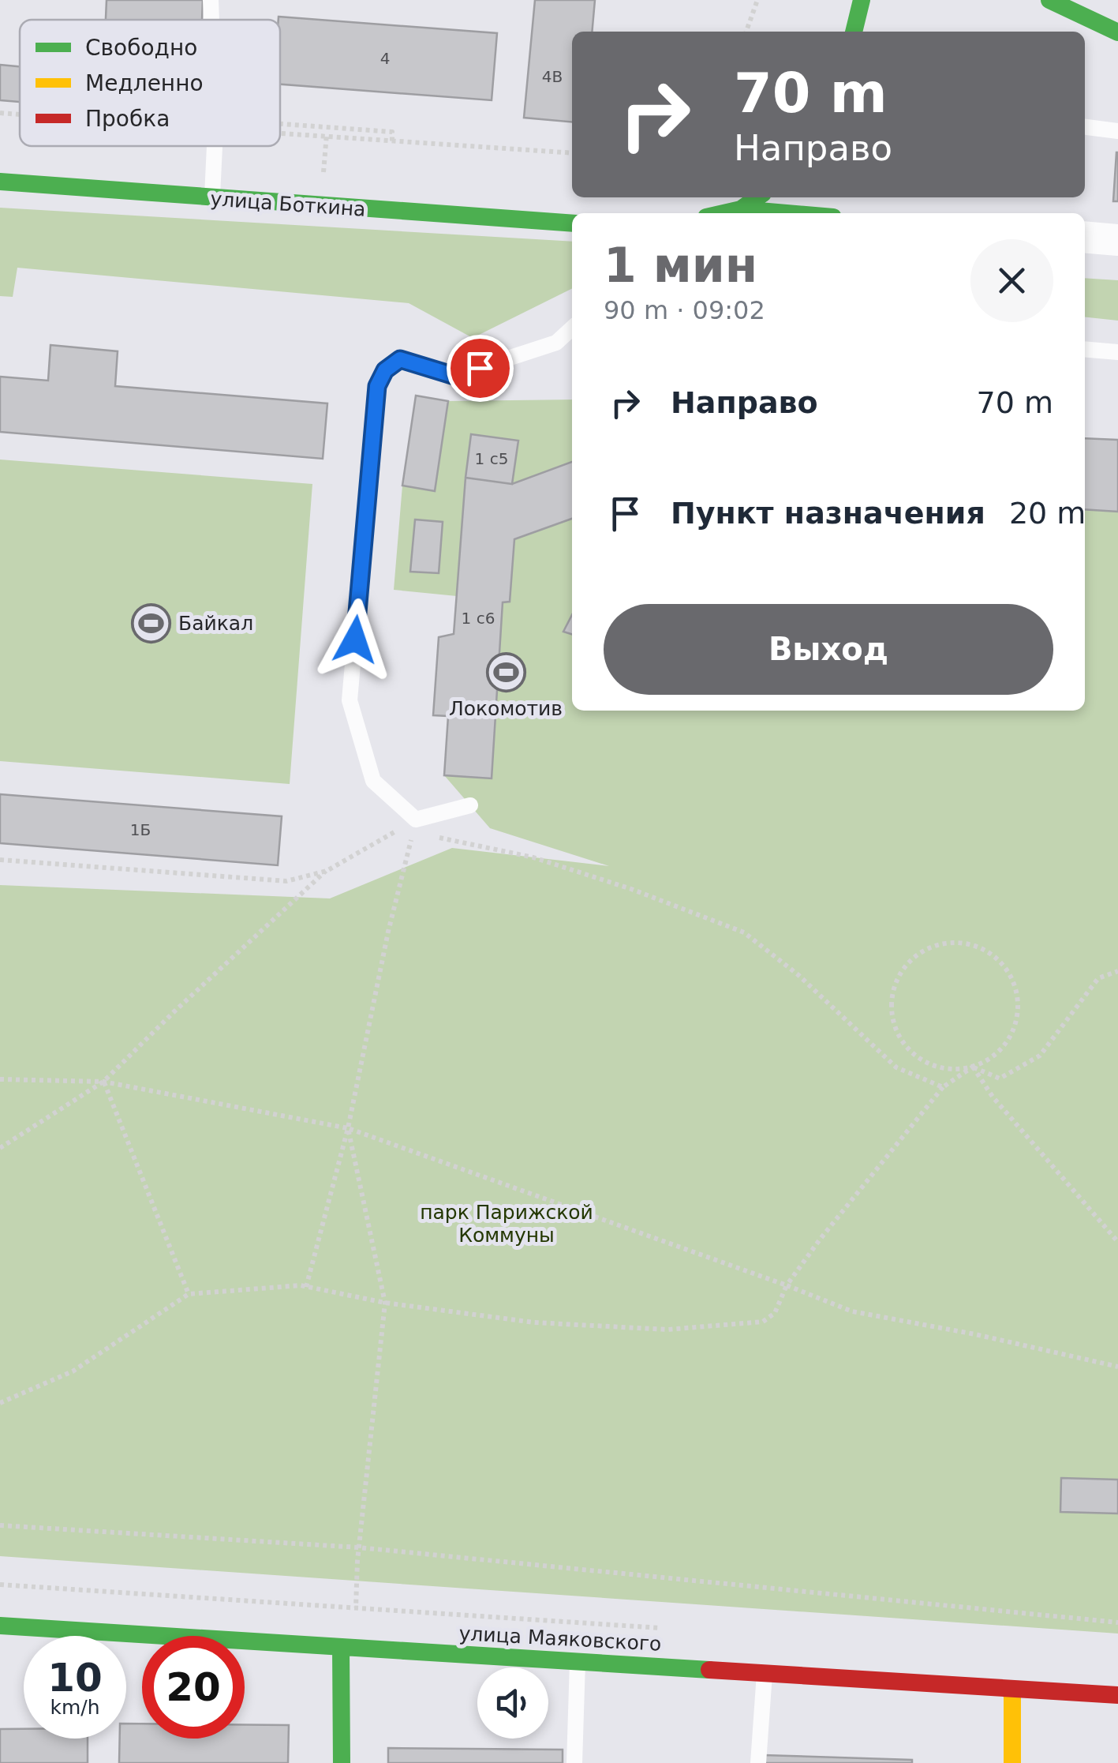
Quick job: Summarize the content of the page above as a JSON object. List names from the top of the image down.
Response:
{
  "streets": {
    "main road": ["улица Боткина", "улица Маяковского"]
  },
  "parks": ["парк Парижской Коммуны"],
  "places": {
    "sports": ["Байкал", "Локомотив"]
  },
  "house_numbers": [
    "4",
    "4В",
    "1 с5",
    "1 с6",
    "1Б"
  ],
  "legend": ["Свободно", "Медленно", "Пробка"],
  "page": {
    "turn": ["70 m", "Направо"],
    "heading": ["1 мин", "90 m · 09:02"],
    "list": [
      {
        "name": "Направо",
        "value": "70 m"
      },
      {
        "name": "Пункт назначения",
        "value": "20 m"
      }
    ],
    "buttons": "Выход",
    "speed": "10 km/h",
    "limit": "20"
  }
}
